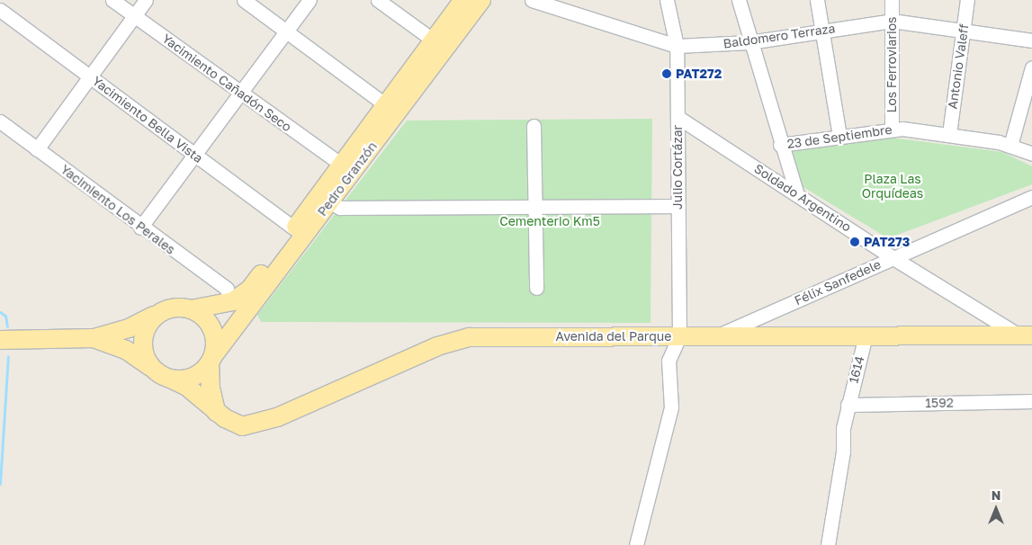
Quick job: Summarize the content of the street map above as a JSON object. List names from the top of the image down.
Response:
{
  "streets": {
    "main road": ["Pedro Granzón", "Avenida del Parque"],
    "street": [
      "Baldomero Terraza",
      "Los Ferroviarios",
      "Antonio Valeff",
      "Yacimiento Cañadón Seco",
      "Yacimiento Bella Vista",
      "23 de Septiembre",
      "Julio Cortázar",
      "Soldado Argentino",
      "Yacimiento Los Perales",
      "Félix Sanfedele",
      "1614",
      "1592"
    ]
  },
  "crossings": [
    ["Baldomero Terraza", "Los Ferroviarios"],
    ["Baldomero Terraza", "Antonio Valeff"],
    ["Baldomero Terraza", "Julio Cortázar"],
    ["Los Ferroviarios", "23 de Septiembre"],
    ["Antonio Valeff", "23 de Septiembre"],
    ["Yacimiento Cañadón Seco", "Pedro Granzón"],
    ["Yacimiento Bella Vista", "Pedro Granzón"],
    ["Julio Cortázar", "Soldado Argentino"],
    ["Julio Cortázar", "Avenida del Parque"],
    ["Pedro Granzón", "Yacimiento Los Perales"],
    ["Pedro Granzón", "Avenida del Parque"],
    ["Soldado Argentino", "Félix Sanfedele"],
    ["Soldado Argentino", "Avenida del Parque"],
    ["Félix Sanfedele", "Avenida del Parque"],
    ["Avenida del Parque", "1614"],
    ["1614", "1592"]
  ],
  "parks": ["Plaza Las Orquídeas", "Cementerio Km5"],
  "places": ["PAT272", "PAT273"],
  "north": "top"
}
